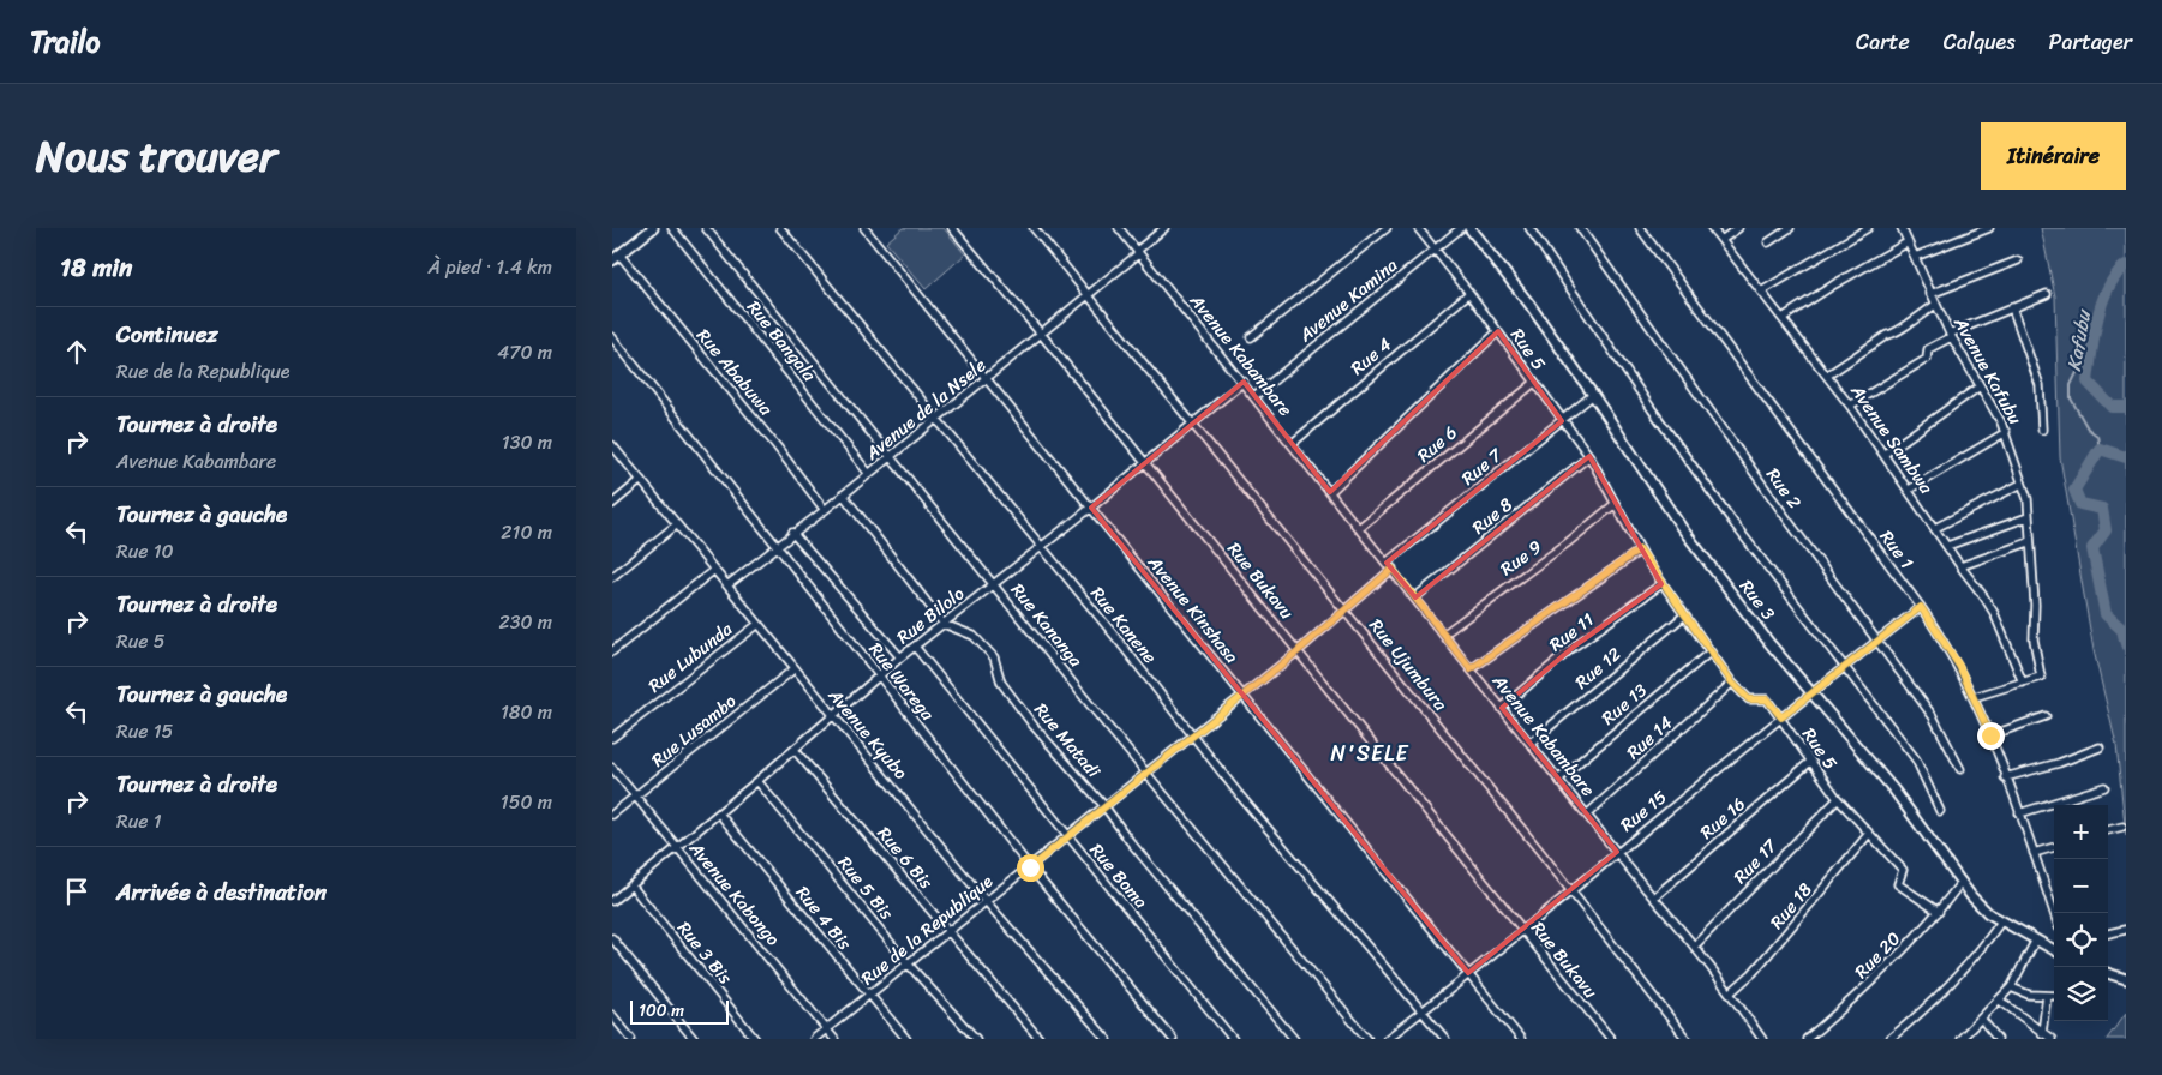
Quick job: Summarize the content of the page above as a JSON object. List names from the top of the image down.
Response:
{
  "streets": {
    "street": [
      "Avenue Kamina",
      "Rue Bangala",
      "Rue 5",
      "Avenue Kabambare",
      "Rue 4",
      "Avenue Kafubu",
      "Rue Ababuwa",
      "Avenue de la Nsele",
      "Avenue Sambwa",
      "Rue 6",
      "Rue 7",
      "Rue 2",
      "Rue 8",
      "Rue 1",
      "Rue 9",
      "Rue Bukavu",
      "Rue 3",
      "Avenue Kinshasa",
      "Rue Bilolo",
      "Rue Kananga",
      "Rue Kanene",
      "Rue 11",
      "Rue Lubunda",
      "Rue Ujumbura",
      "Rue 12",
      "Rue Warega",
      "Rue 13",
      "Rue Lusambo",
      "Avenue Kyubo",
      "Rue 14",
      "Rue Matadi",
      "Rue 15",
      "Rue 16",
      "Rue 6 Bis",
      "Rue 17",
      "Rue Boma",
      "Rue 5 Bis",
      "Avenue Kabongo",
      "Rue 18",
      "Rue 4 Bis",
      "Rue de la Republique",
      "Rue 3 Bis",
      "Rue 20"
    ]
  },
  "crossings": [
    ["Avenue Kamina", "Rue 5"],
    ["Avenue Kamina", "Avenue Kabambare"],
    ["Rue Bangala", "Avenue de la Nsele"],
    ["Rue 5", "Avenue Kabambare"],
    ["Rue 5", "Rue 4"],
    ["Rue 5", "Rue 6"],
    ["Rue 5", "Rue 7"],
    ["Rue 5", "Rue 8"],
    ["Rue 5", "Rue 9"],
    ["Rue 5", "Rue 11"],
    ["Rue 5", "Rue 12"],
    ["Rue 5", "Rue 13"],
    ["Rue 5", "Rue 14"],
    ["Rue 5", "Rue 15"],
    ["Rue 5", "Rue 16"],
    ["Rue 5", "Rue 17"],
    ["Rue 5", "Rue 18"],
    ["Rue 5", "Rue 20"],
    ["Avenue Kabambare", "Rue 4"],
    ["Avenue Kabambare", "Avenue de la Nsele"],
    ["Avenue Kabambare", "Rue 6"],
    ["Avenue Kabambare", "Rue 7"],
    ["Avenue Kabambare", "Rue 8"],
    ["Avenue Kabambare", "Rue 9"],
    ["Avenue Kabambare", "Rue Bilolo"],
    ["Avenue Kabambare", "Rue 11"],
    ["Avenue Kabambare", "Rue 12"],
    ["Avenue Kabambare", "Rue 13"],
    ["Avenue Kabambare", "Rue 14"],
    ["Avenue Kabambare", "Rue 15"],
    ["Avenue Kabambare", "Rue 16"],
    ["Avenue Kabambare", "Rue 17"],
    ["Avenue Kabambare", "Rue 18"],
    ["Avenue Kabambare", "Rue de la Republique"],
    ["Avenue Kafubu", "Avenue Sambwa"],
    ["Rue Ababuwa", "Avenue de la Nsele"],
    ["Avenue de la Nsele", "Rue Bukavu"],
    ["Avenue de la Nsele", "Avenue Kinshasa"],
    ["Avenue de la Nsele", "Rue Kananga"],
    ["Avenue de la Nsele", "Rue Kanene"],
    ["Avenue de la Nsele", "Rue Ujumbura"],
    ["Avenue de la Nsele", "Rue Warega"],
    ["Avenue de la Nsele", "Avenue Kyubo"],
    ["Avenue de la Nsele", "Rue Matadi"],
    ["Rue 7", "Rue 3"],
    ["Rue 7", "Rue de la Republique"],
    ["Rue 2", "Rue 15"],
    ["Rue 1", "Rue 15"],
    ["Rue Bukavu", "Rue Bilolo"],
    ["Rue Bukavu", "Rue 15"],
    ["Rue Bukavu", "Rue de la Republique"],
    ["Rue 3", "Rue 15"],
    ["Rue 3", "Rue 20"],
    ["Avenue Kinshasa", "Rue Bilolo"],
    ["Avenue Kinshasa", "Rue 15"],
    ["Avenue Kinshasa", "Rue de la Republique"],
    ["Rue Bilolo", "Rue Kananga"],
    ["Rue Bilolo", "Rue Kanene"],
    ["Rue Bilolo", "Rue Ujumbura"],
    ["Rue Bilolo", "Rue Warega"],
    ["Rue Bilolo", "Avenue Kyubo"],
    ["Rue Bilolo", "Rue Matadi"],
    ["Rue Bilolo", "Rue 6 Bis"],
    ["Rue Bilolo", "Rue Boma"],
    ["Rue Bilolo", "Rue 5 Bis"],
    ["Rue Bilolo", "Avenue Kabongo"],
    ["Rue Bilolo", "Rue 4 Bis"],
    ["Rue Bilolo", "Rue 3 Bis"],
    ["Rue Kananga", "Rue de la Republique"],
    ["Rue Kanene", "Rue 15"],
    ["Rue Kanene", "Rue de la Republique"],
    ["Rue Lubunda", "Avenue Kyubo"],
    ["Rue Ujumbura", "Rue 15"],
    ["Rue Ujumbura", "Rue de la Republique"],
    ["Rue Warega", "Rue de la Republique"],
    ["Rue Lusambo", "Avenue Kyubo"],
    ["Rue Lusambo", "Avenue Kabongo"],
    ["Avenue Kyubo", "Rue de la Republique"],
    ["Rue Matadi", "Rue de la Republique"],
    ["Rue 6 Bis", "Rue de la Republique"],
    ["Rue Boma", "Rue de la Republique"],
    ["Rue 5 Bis", "Rue de la Republique"],
    ["Avenue Kabongo", "Rue de la Republique"],
    ["Rue 4 Bis", "Rue de la Republique"]
  ],
  "districts": ["N'SELE"],
  "water": ["Kafubu"],
  "scale_bar": "100 m",
  "page": {
    "header": "Trailo",
    "nav": ["Carte", "Calques", "Partager"],
    "title": "Nous trouver",
    "buttons": "Itinéraire",
    "heading": ["18 min", "À pied · 1.4 km"],
    "list": [
      ["Continuez", "Rue de la Republique", "470 m"],
      ["Tournez à droite", "Avenue Kabambare", "130 m"],
      ["Tournez à gauche", "Rue 10", "210 m"],
      ["Tournez à droite", "Rue 5", "230 m"],
      ["Tournez à gauche", "Rue 15", "180 m"],
      ["Tournez à droite", "Rue 1", "150 m"],
      "Arrivée à destination"
    ],
    "map_buttons": ["+", "−"],
    "scale": "100 m"
  }
}
